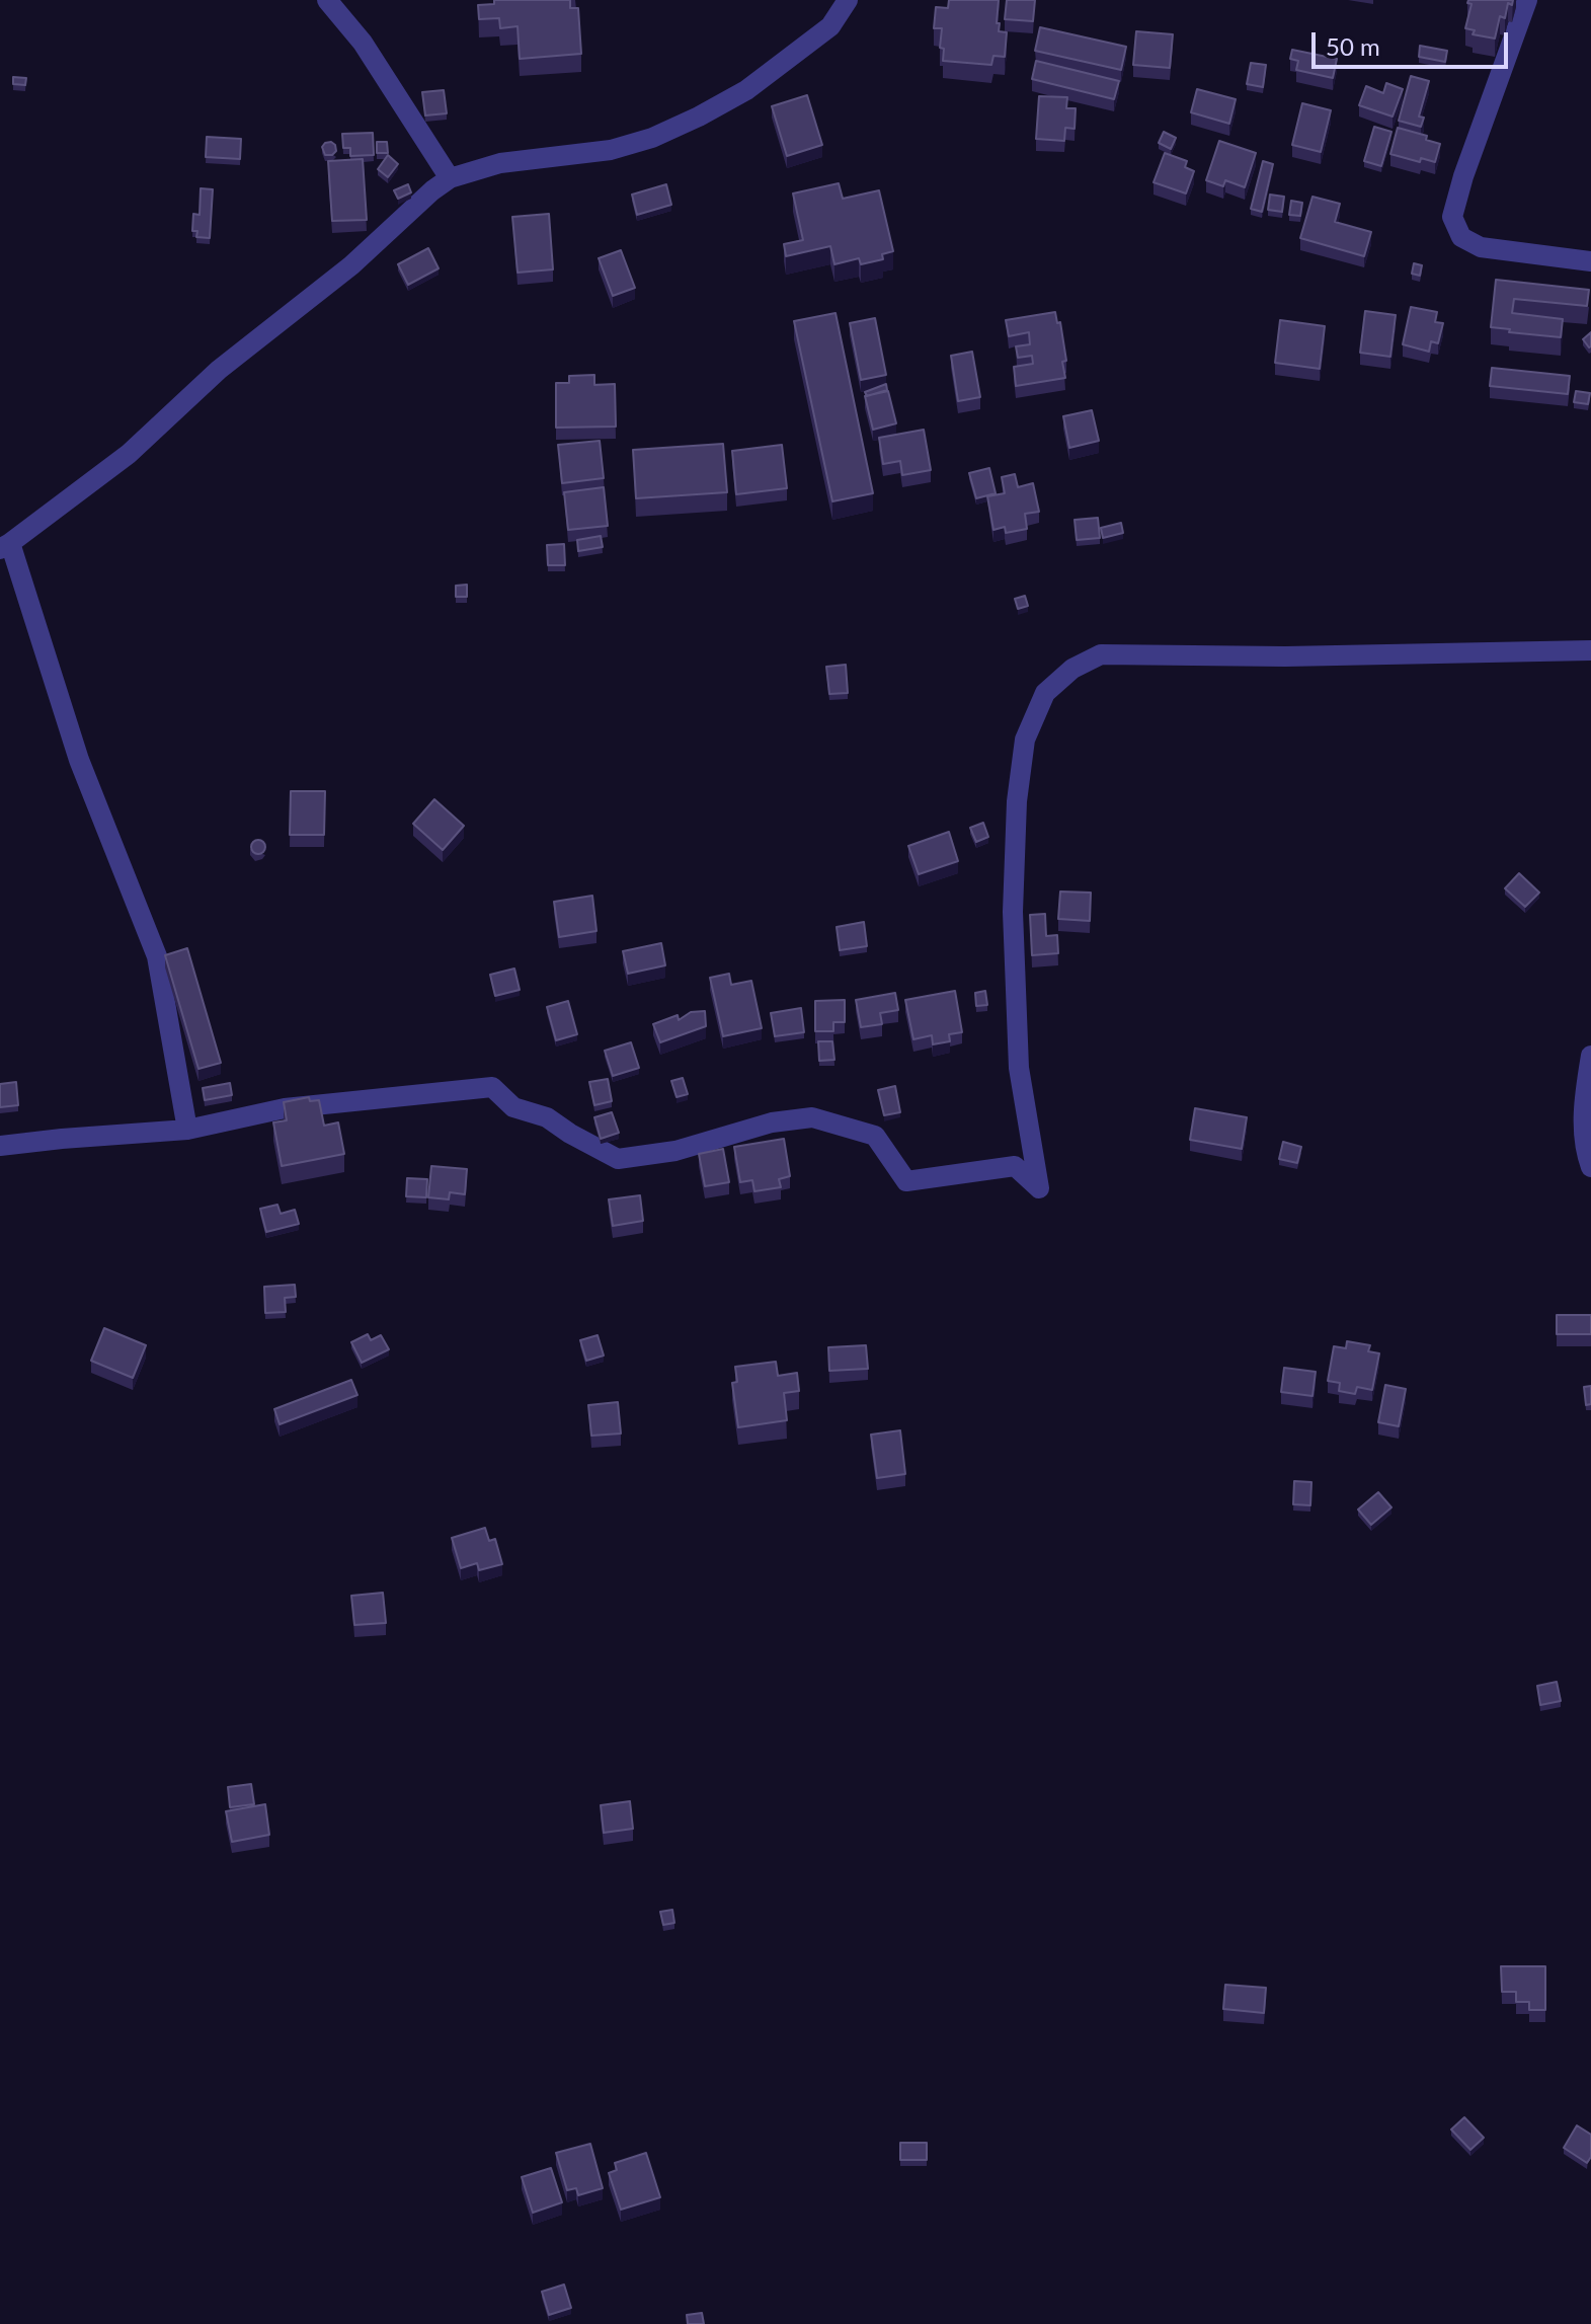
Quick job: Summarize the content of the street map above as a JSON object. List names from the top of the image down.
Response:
{
  "scale_bar": "50 m"
}
